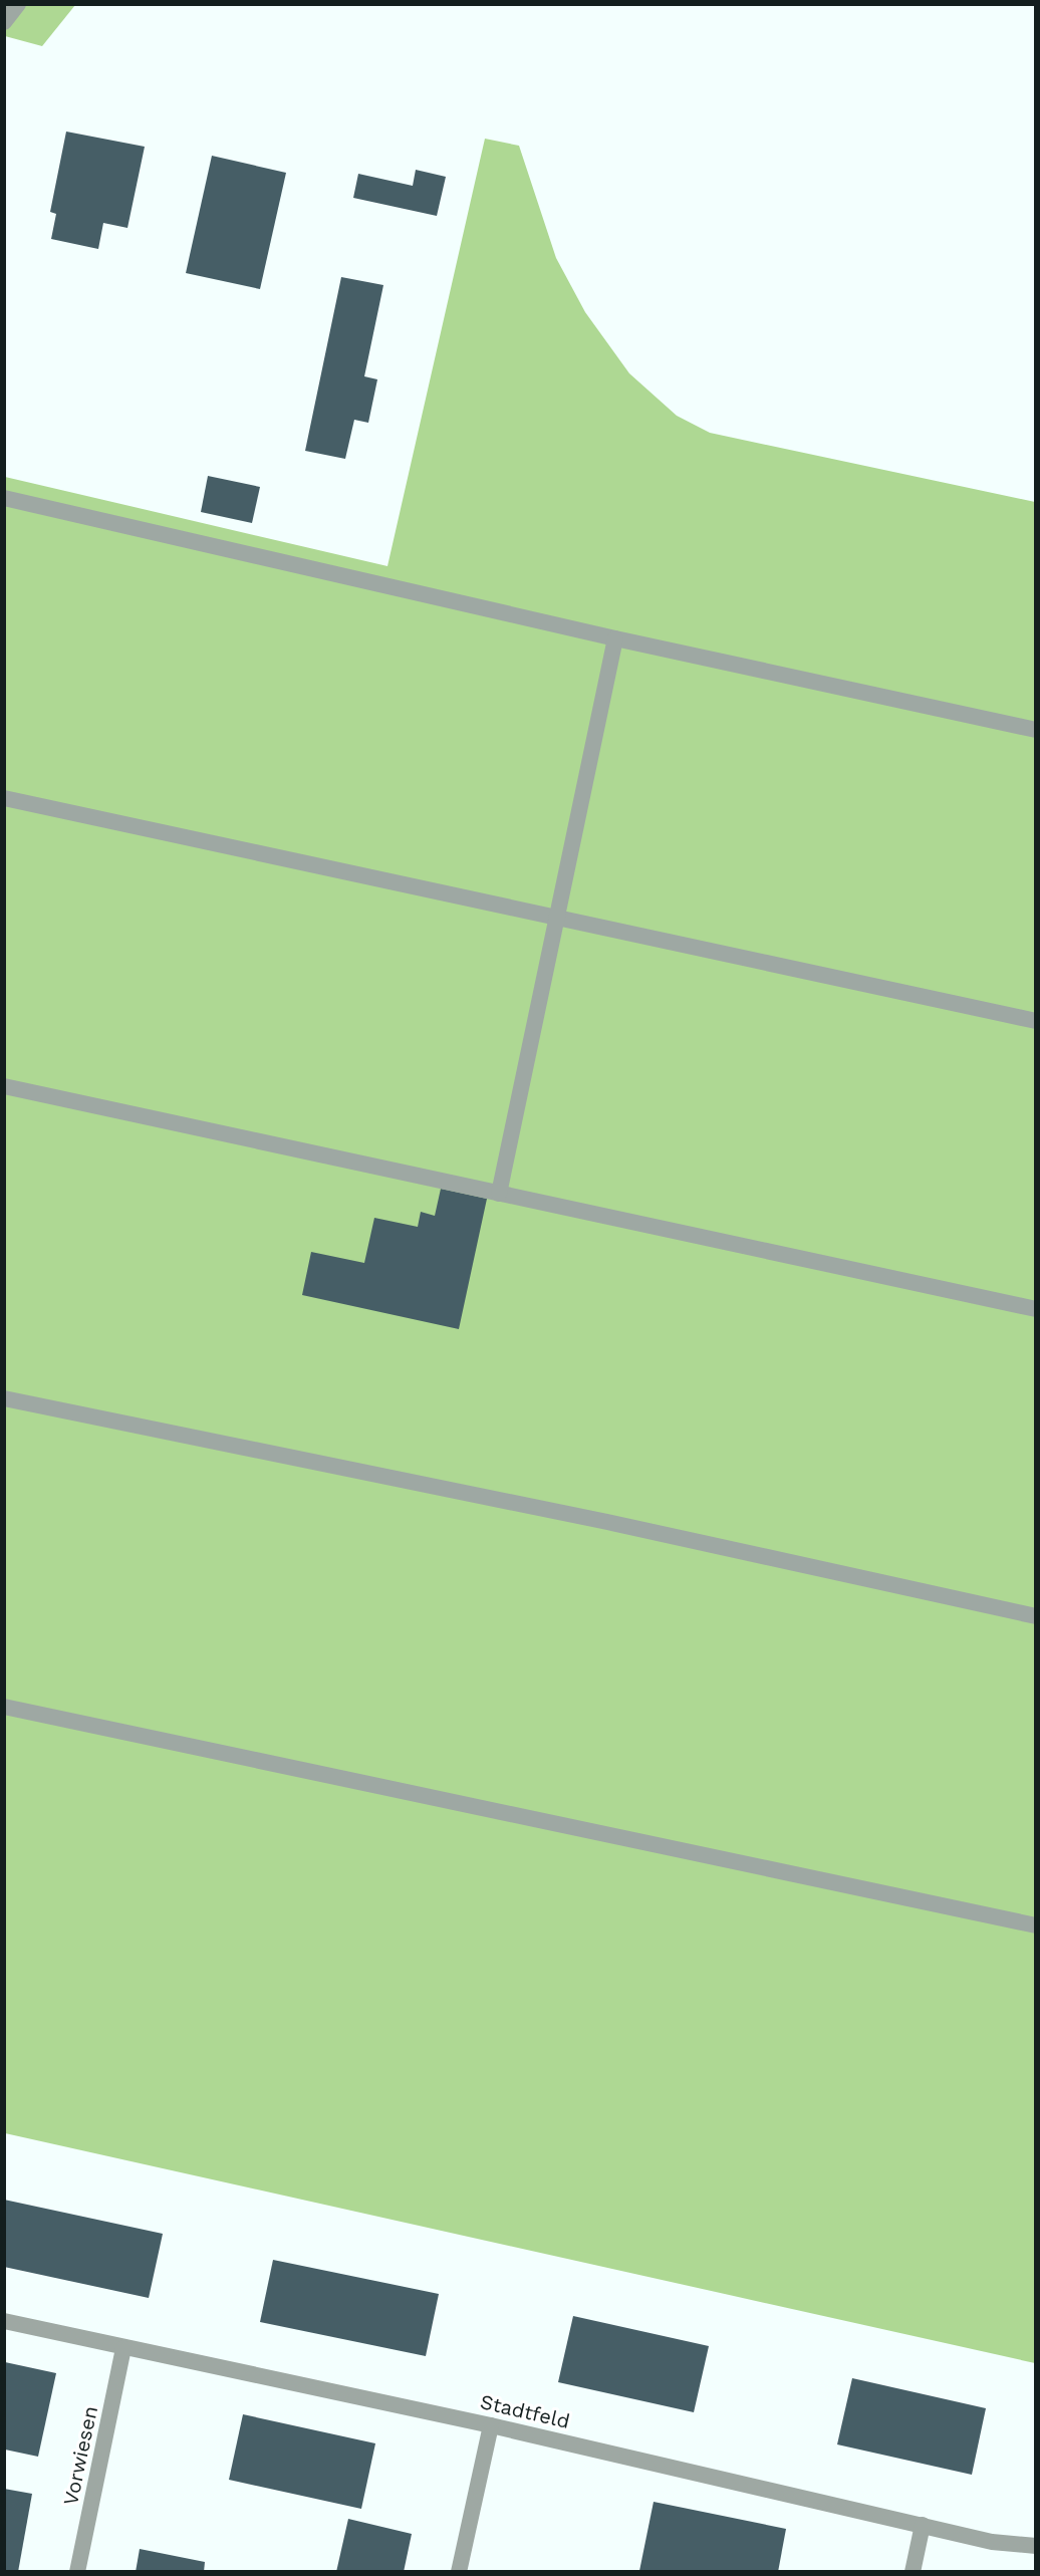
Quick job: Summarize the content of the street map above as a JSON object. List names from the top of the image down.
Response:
{
  "streets": {
    "street": ["Stadtfeld", "Vorwiesen"]
  },
  "crossings": [
    ["Stadtfeld", "Vorwiesen"]
  ]
}
